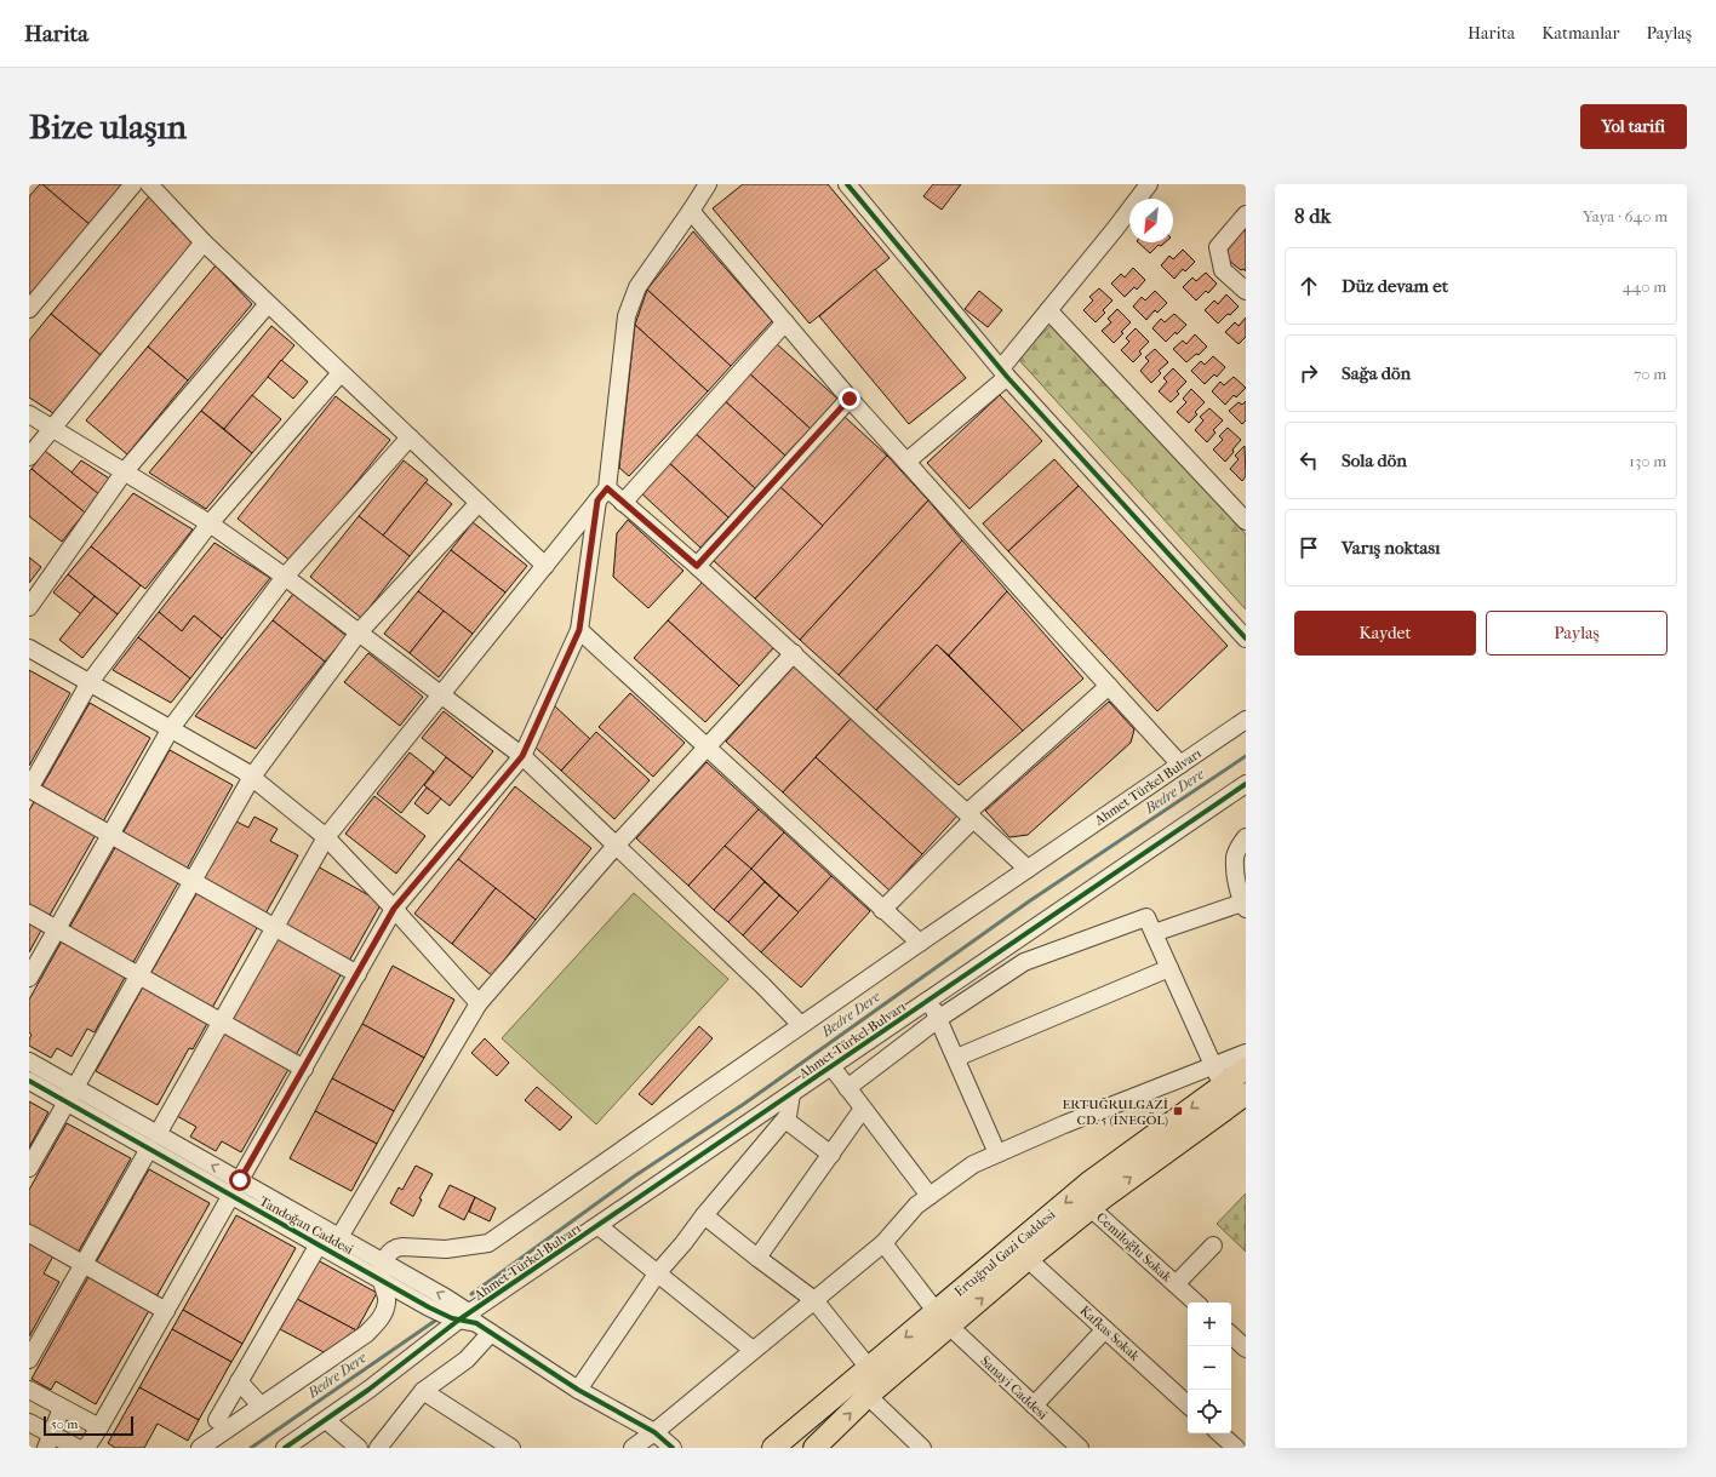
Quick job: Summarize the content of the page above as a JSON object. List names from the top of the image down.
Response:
{
  "streets": {
    "main road": ["Ertuğrul Gazi Caddesi"],
    "street": [
      "Ahmet Türkel Bulvarı",
      "Tandoğan Caddesi",
      "Cemiloğlu Sokak",
      "Kafkas Sokak",
      "Sanayi Caddesi"
    ]
  },
  "crossings": [
    ["Ahmet Türkel Bulvarı", "Tandoğan Caddesi"],
    ["Cemiloğlu Sokak", "Ertuğrul Gazi Caddesi"],
    ["Ertuğrul Gazi Caddesi", "Kafkas Sokak"],
    ["Ertuğrul Gazi Caddesi", "Sanayi Caddesi"]
  ],
  "water": ["Bedre Dere"],
  "places": {
    "transit": ["ERTUĞRULGAZİ CD. 5 (İNEGÖL)"]
  },
  "scale_bar": "50 m",
  "north": "bottom left",
  "page": {
    "header": "Harita",
    "nav": ["Harita", "Katmanlar", "Paylaş"],
    "buttons": [
      "Yol tarifi",
      ["Kaydet", "Paylaş"]
    ],
    "title": "Bize ulaşın",
    "heading": ["8 dk", "Yaya · 640 m"],
    "list": [
      ["Düz devam et", "440 m"],
      ["Sağa dön", "70 m"],
      ["Sola dön", "130 m"],
      "Varış noktası"
    ],
    "map_buttons": ["+", "−"],
    "scale": "50 m"
  }
}
